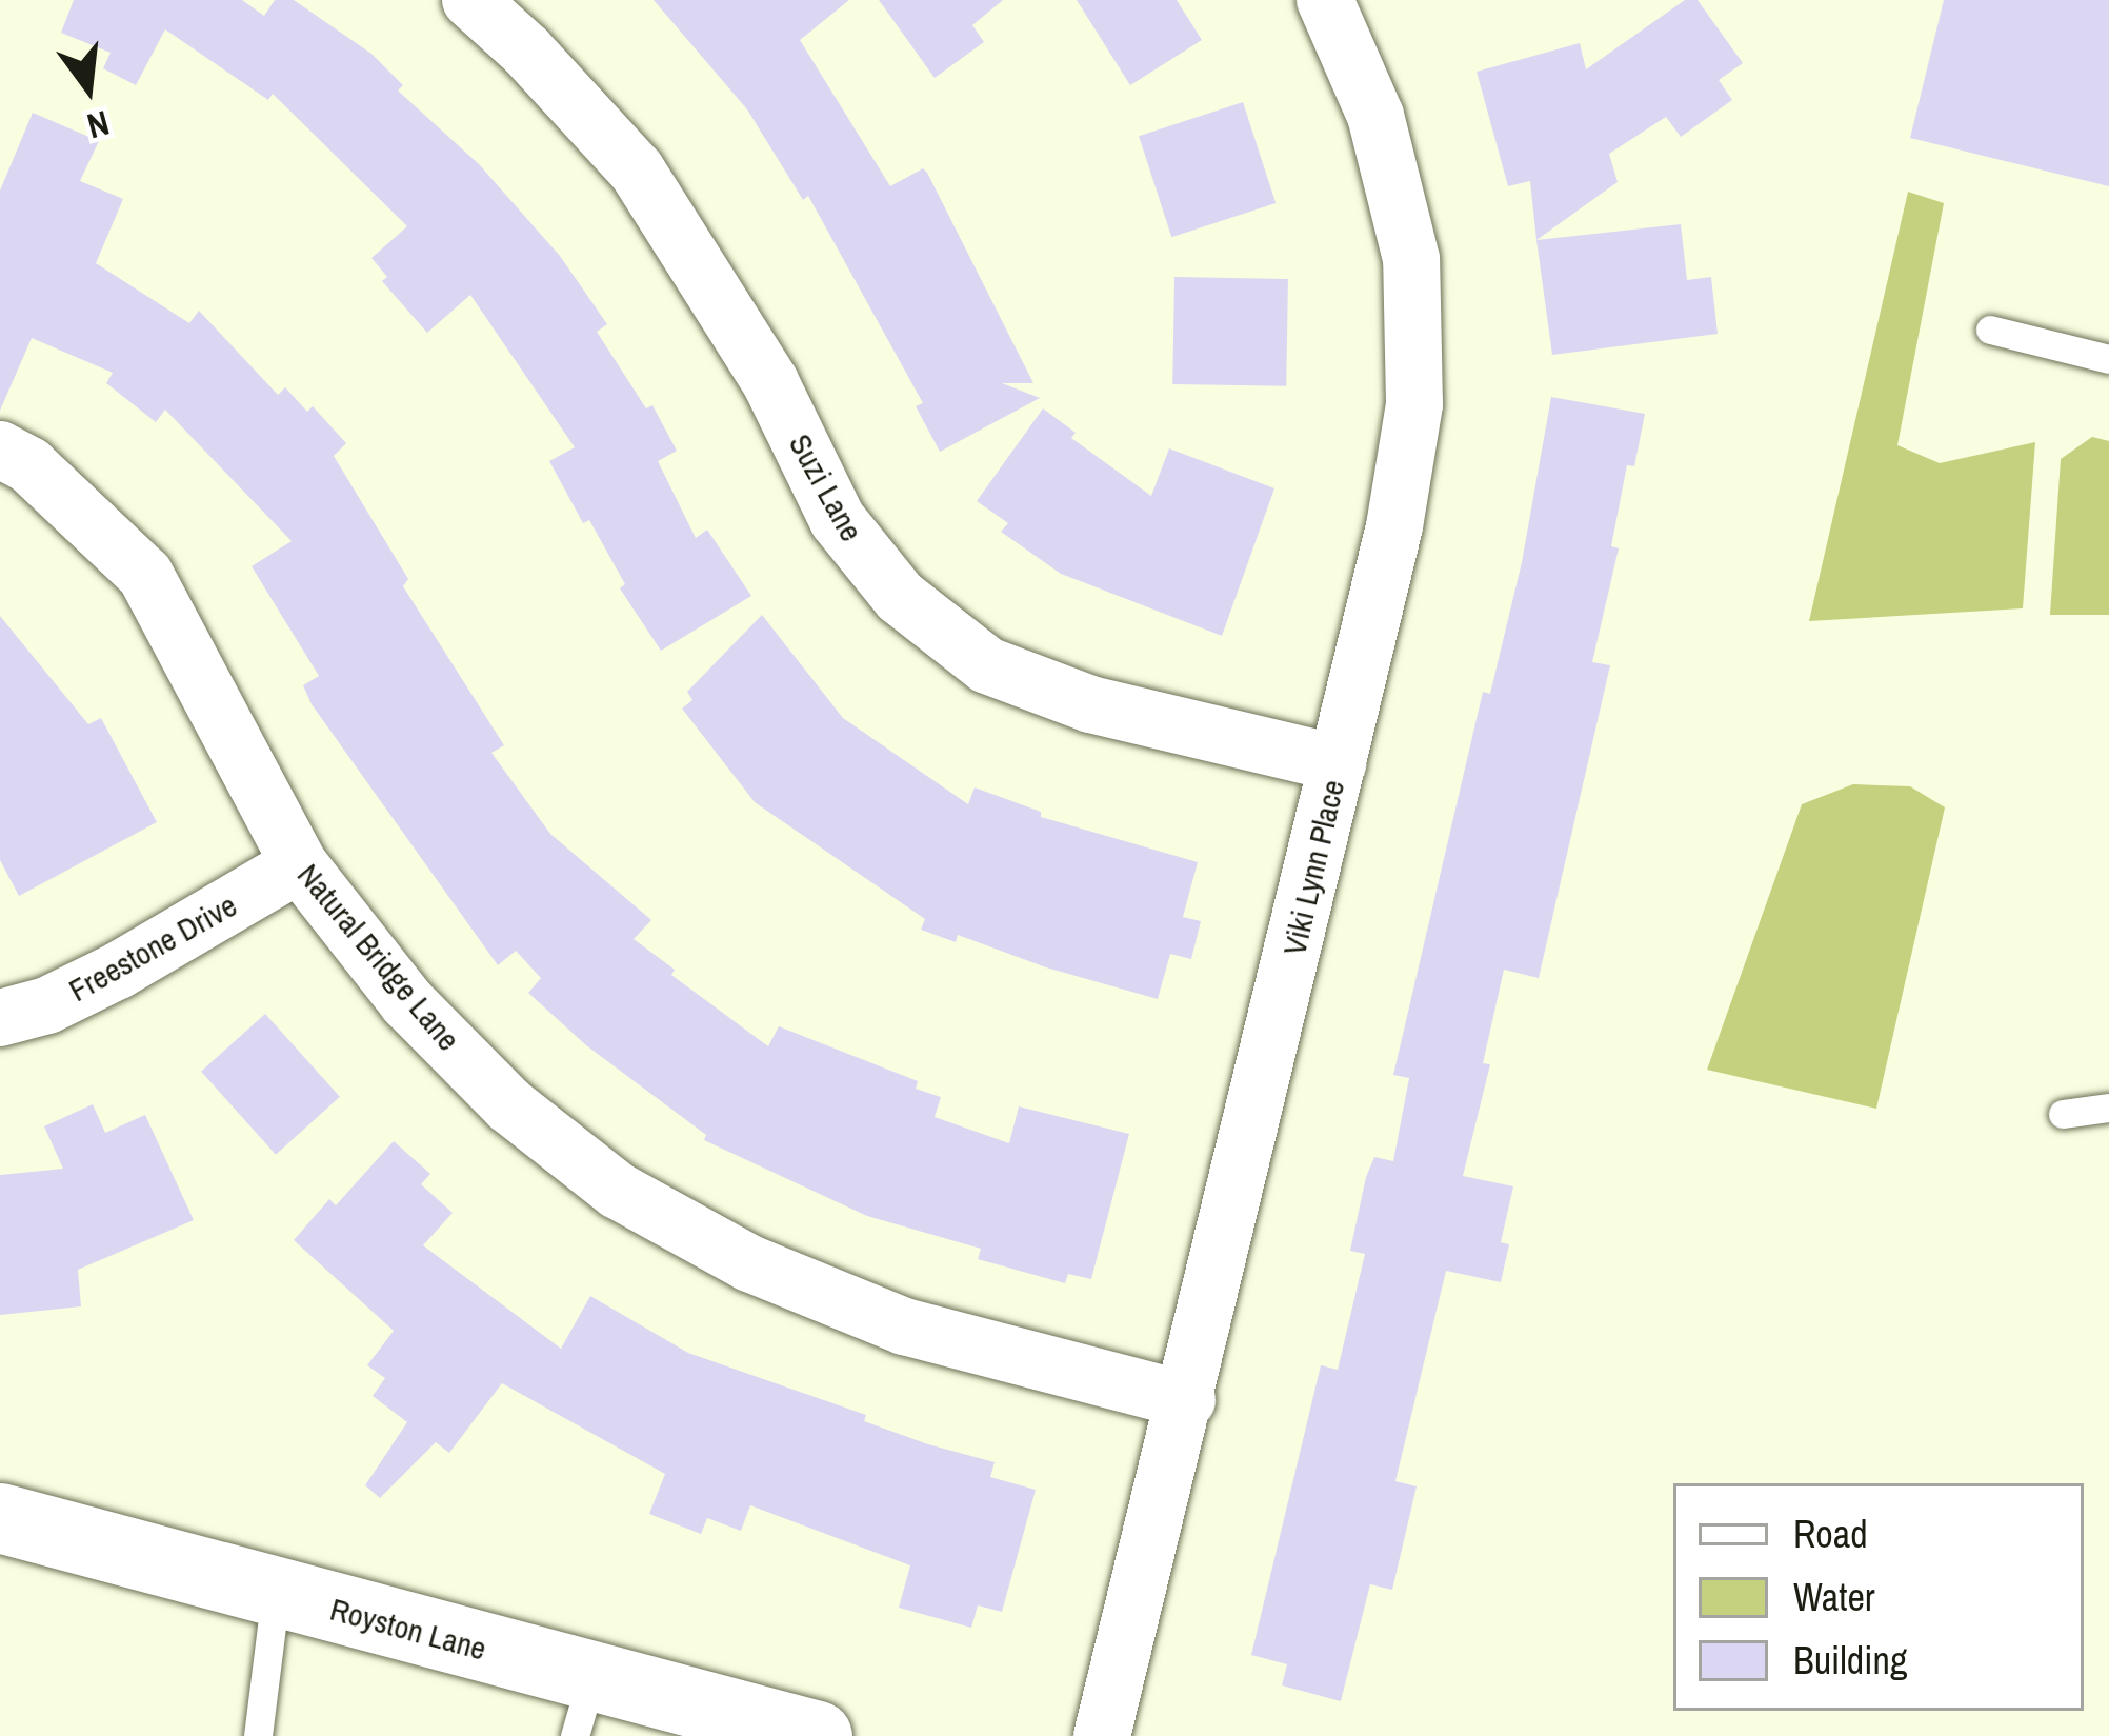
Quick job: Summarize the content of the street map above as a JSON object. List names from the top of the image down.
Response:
{
  "streets": {
    "street": [
      "Suzi Lane",
      "Viki Lynn Place",
      "Freestone Drive",
      "Natural Bridge Lane",
      "Royston Lane"
    ]
  },
  "crossings": [
    ["Suzi Lane", "Viki Lynn Place"],
    ["Viki Lynn Place", "Natural Bridge Lane"],
    ["Freestone Drive", "Natural Bridge Lane"]
  ],
  "legend": ["Road", "Water", "Building"],
  "north": "bottom"
}
